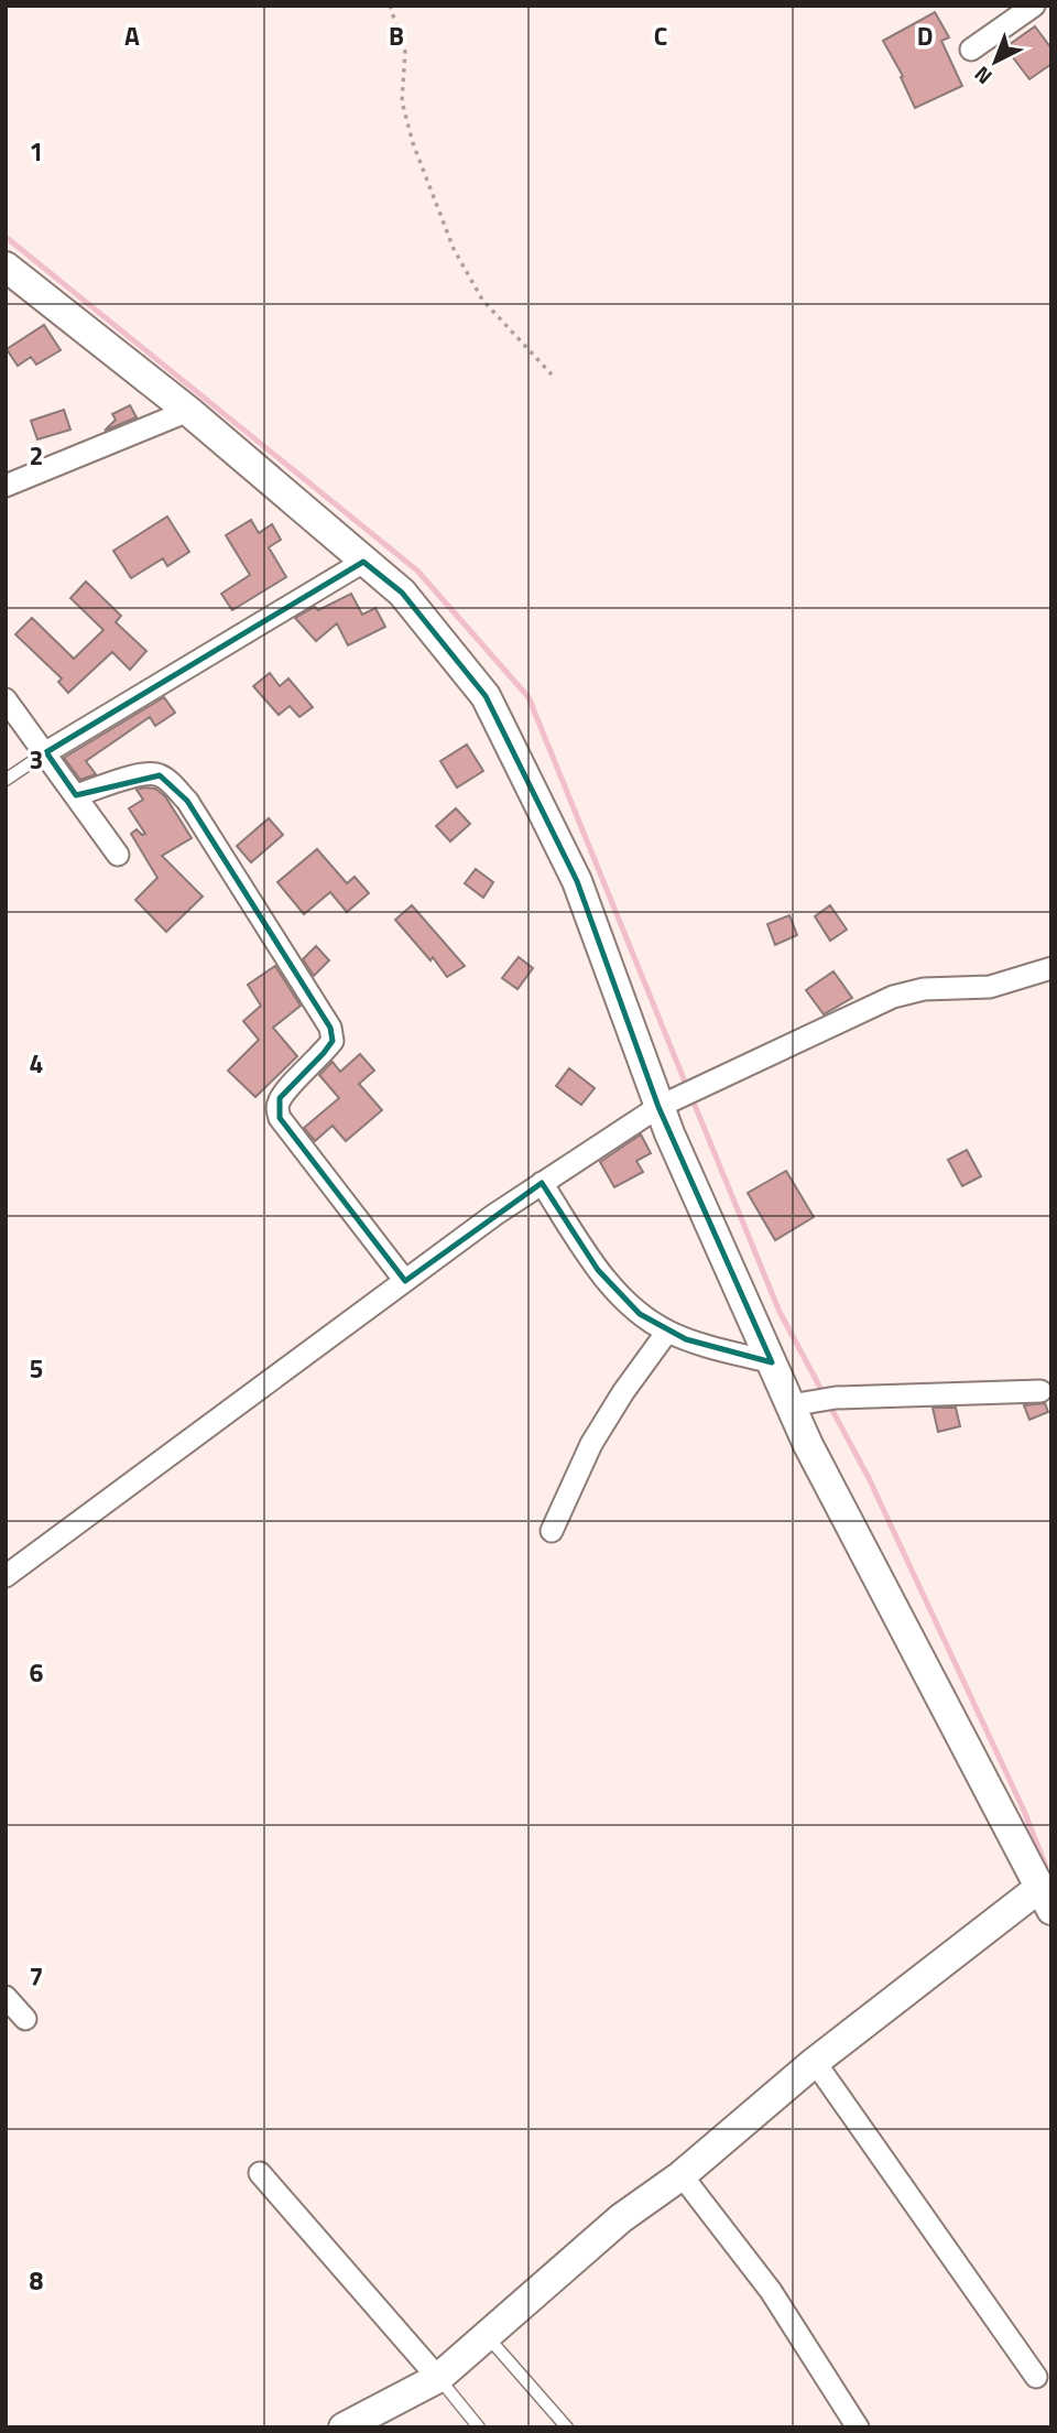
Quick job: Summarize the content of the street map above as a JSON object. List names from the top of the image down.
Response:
{
  "north": "bottom left",
  "grid": {
    "columns": [
      "A",
      "B",
      "C",
      "D"
    ],
    "rows": [
      "1",
      "2",
      "3",
      "4",
      "5",
      "6",
      "7",
      "8"
    ]
  }
}
